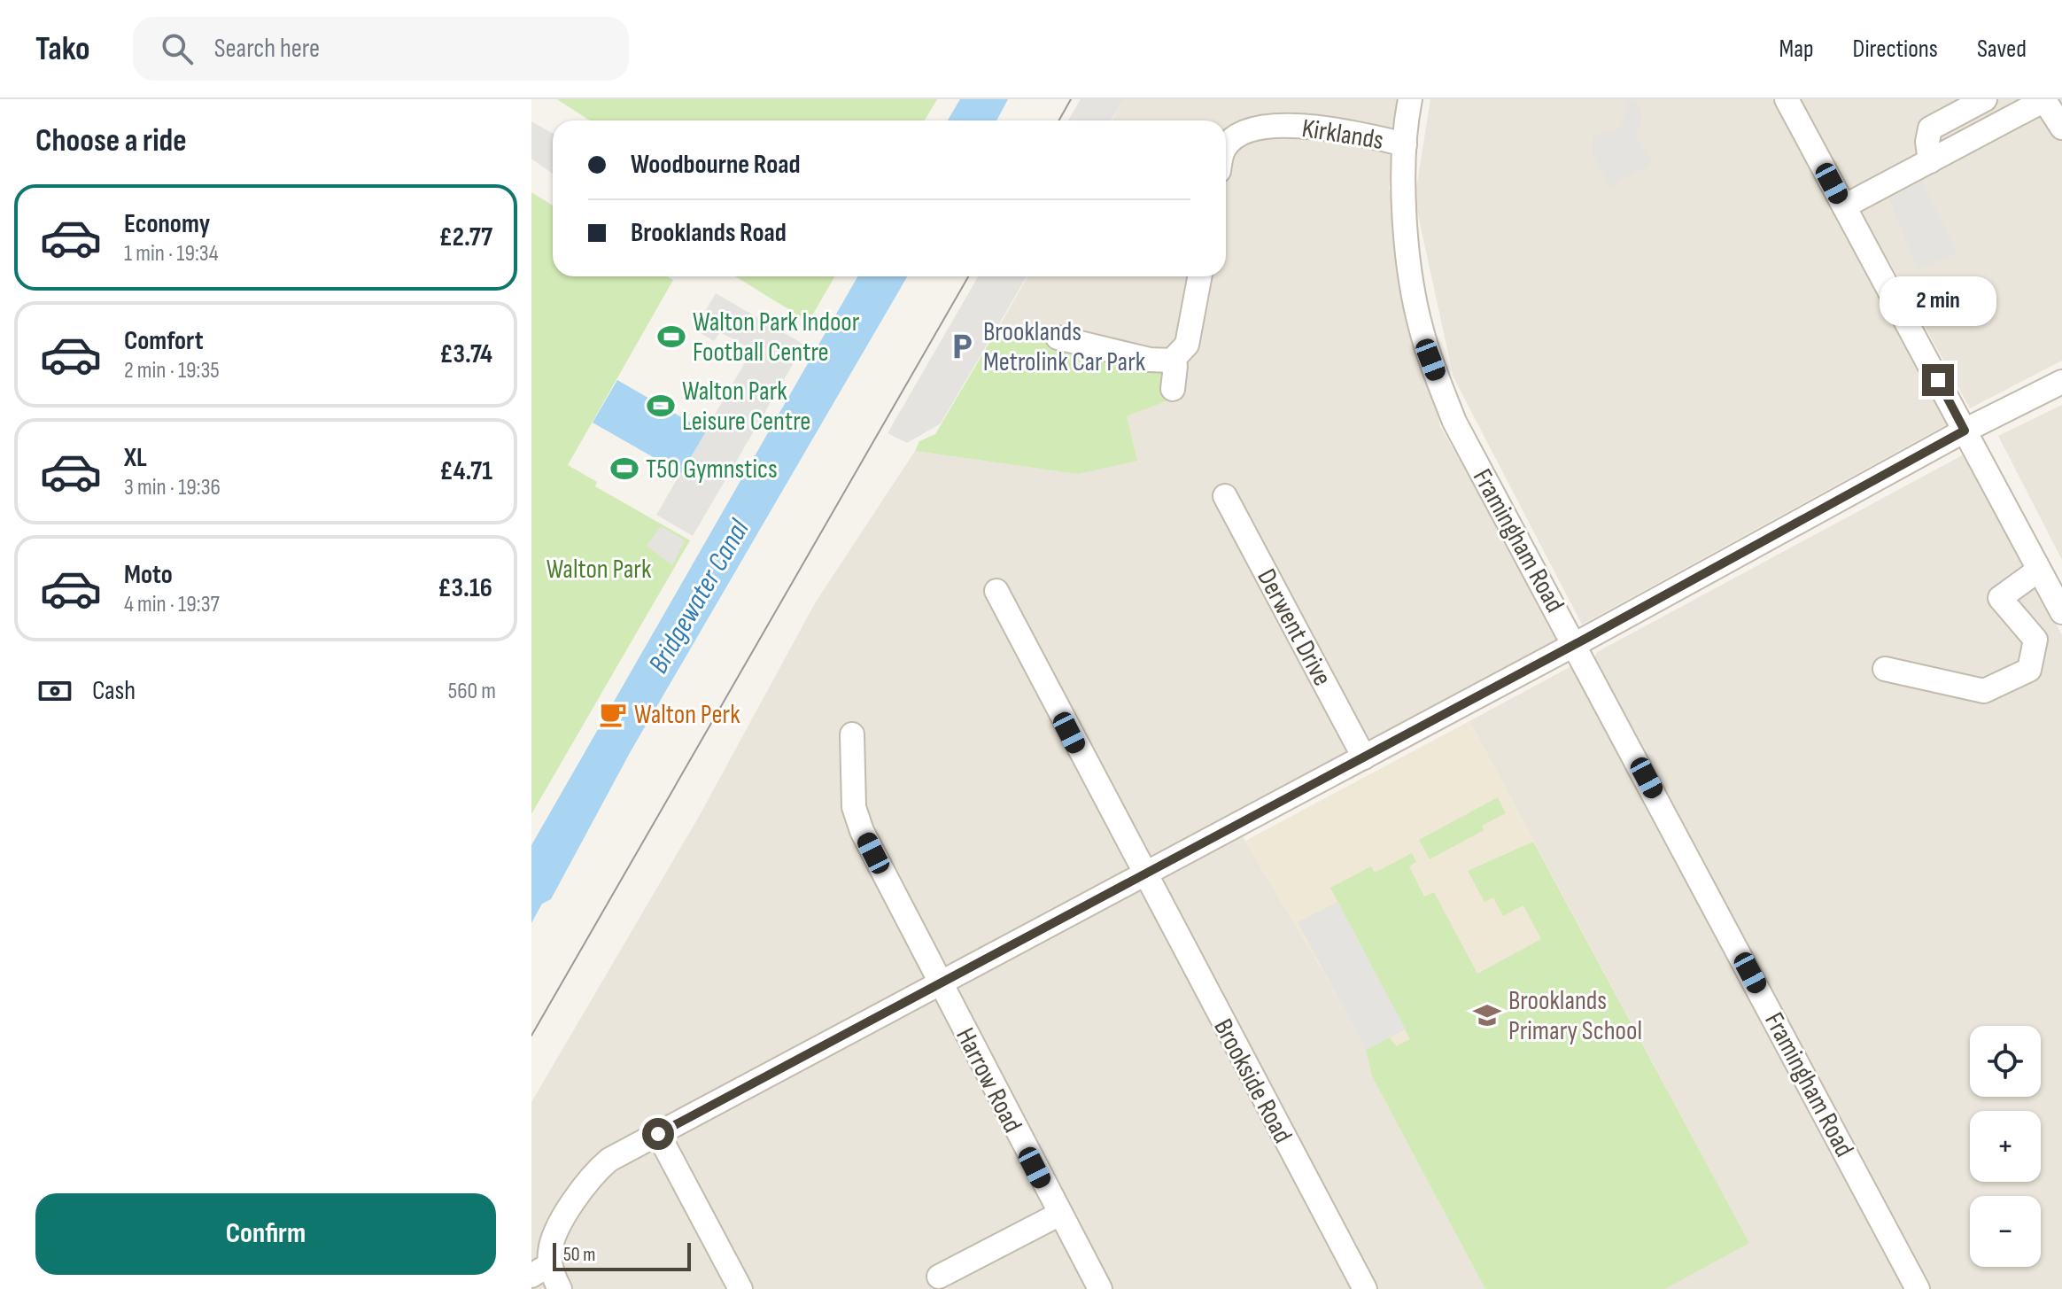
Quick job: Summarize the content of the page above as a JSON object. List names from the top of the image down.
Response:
{
  "streets": {
    "street": [
      "Kirklands",
      "Framingham Road",
      "Derwent Drive",
      "Harrow Road",
      "Brookside Road"
    ]
  },
  "crossings": [
    ["Kirklands", "Framingham Road"]
  ],
  "water": ["Bridgewater Canal"],
  "parks": ["Walton Park"],
  "places": {
    "sports": ["Walton Park Indoor Football Centre", "Walton Park Leisure Centre", "T50 Gymnstics"],
    "parking": ["Brooklands Metrolink Car Park"],
    "cafe": ["Walton Perk"],
    "school or university": ["Brooklands Primary School"]
  },
  "scale_bar": "50 m",
  "page": {
    "header": "Tako",
    "search": "Search here",
    "nav": ["Map", "Directions", "Saved"],
    "heading": "Choose a ride",
    "banner": ["Woodbourne Road", "Brooklands Road"],
    "list": [
      {
        "name": "Economy",
        "note": "1 min · 19:34",
        "value": "£2.77"
      },
      {
        "name": "Comfort",
        "note": "2 min · 19:35",
        "value": "£3.74"
      },
      {
        "name": "XL",
        "note": "3 min · 19:36",
        "value": "£4.71"
      },
      {
        "name": "Moto",
        "note": "4 min · 19:37",
        "value": "£3.16"
      }
    ],
    "bubble": "2 min",
    "pay": ["Cash", "560 m"],
    "map_buttons": ["+", "−"],
    "buttons": "Confirm",
    "scale": "50 m"
  }
}
